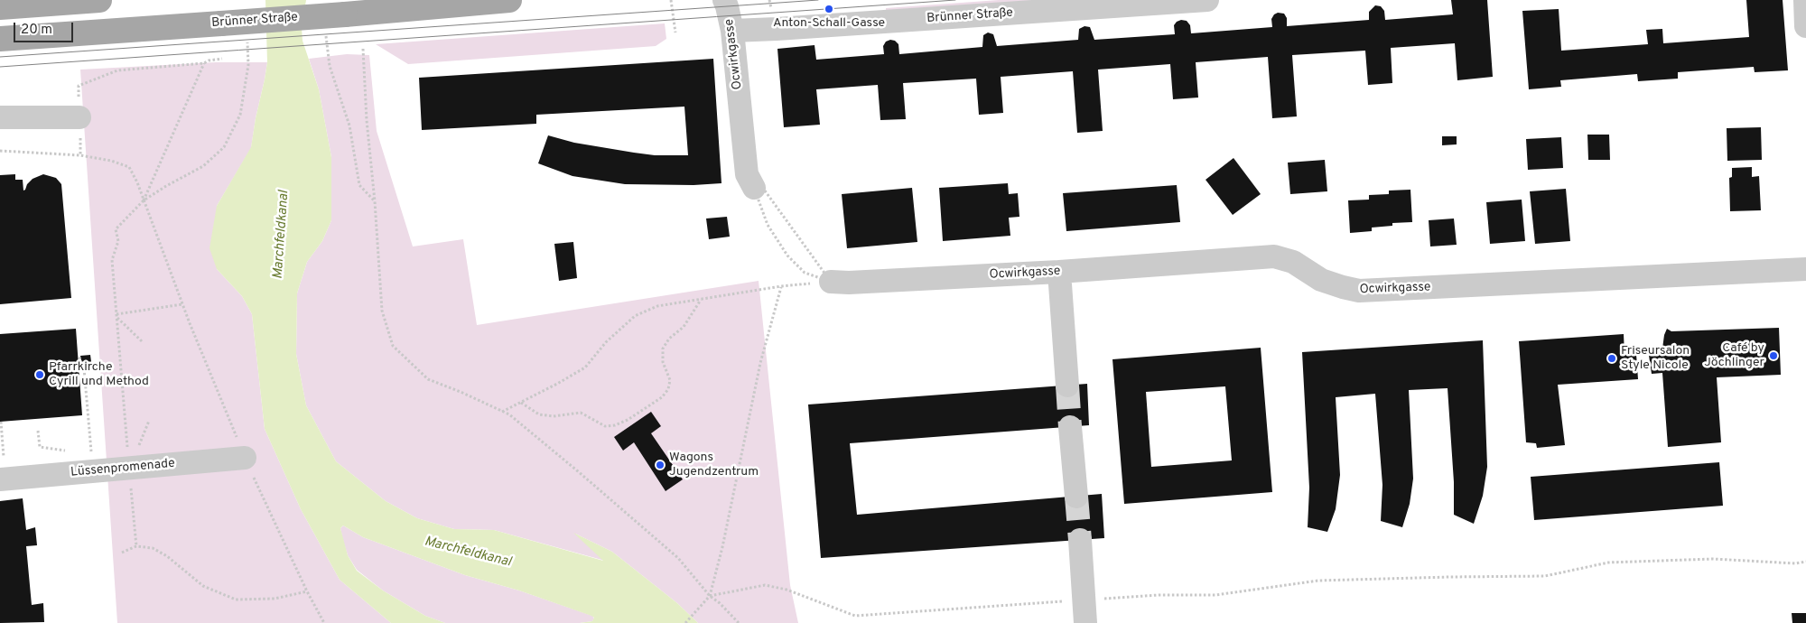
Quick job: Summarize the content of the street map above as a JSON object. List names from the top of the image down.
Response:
{
  "streets": {
    "main road": ["Brünner Straße"],
    "street": ["Ocwirkgasse", "Lüssenpromenade"]
  },
  "crossings": [
    ["Brünner Straße", "Ocwirkgasse"]
  ],
  "water": ["Marchfeldkanal"],
  "places": [
    "Anton-Schall-Gasse",
    "Café by Jöchlinger",
    "Friseursalon Style Nicole",
    "Pfarrkirche Cyrill und Method",
    "Wagons Jugendzentrum"
  ],
  "scale_bar": "20 m"
}
